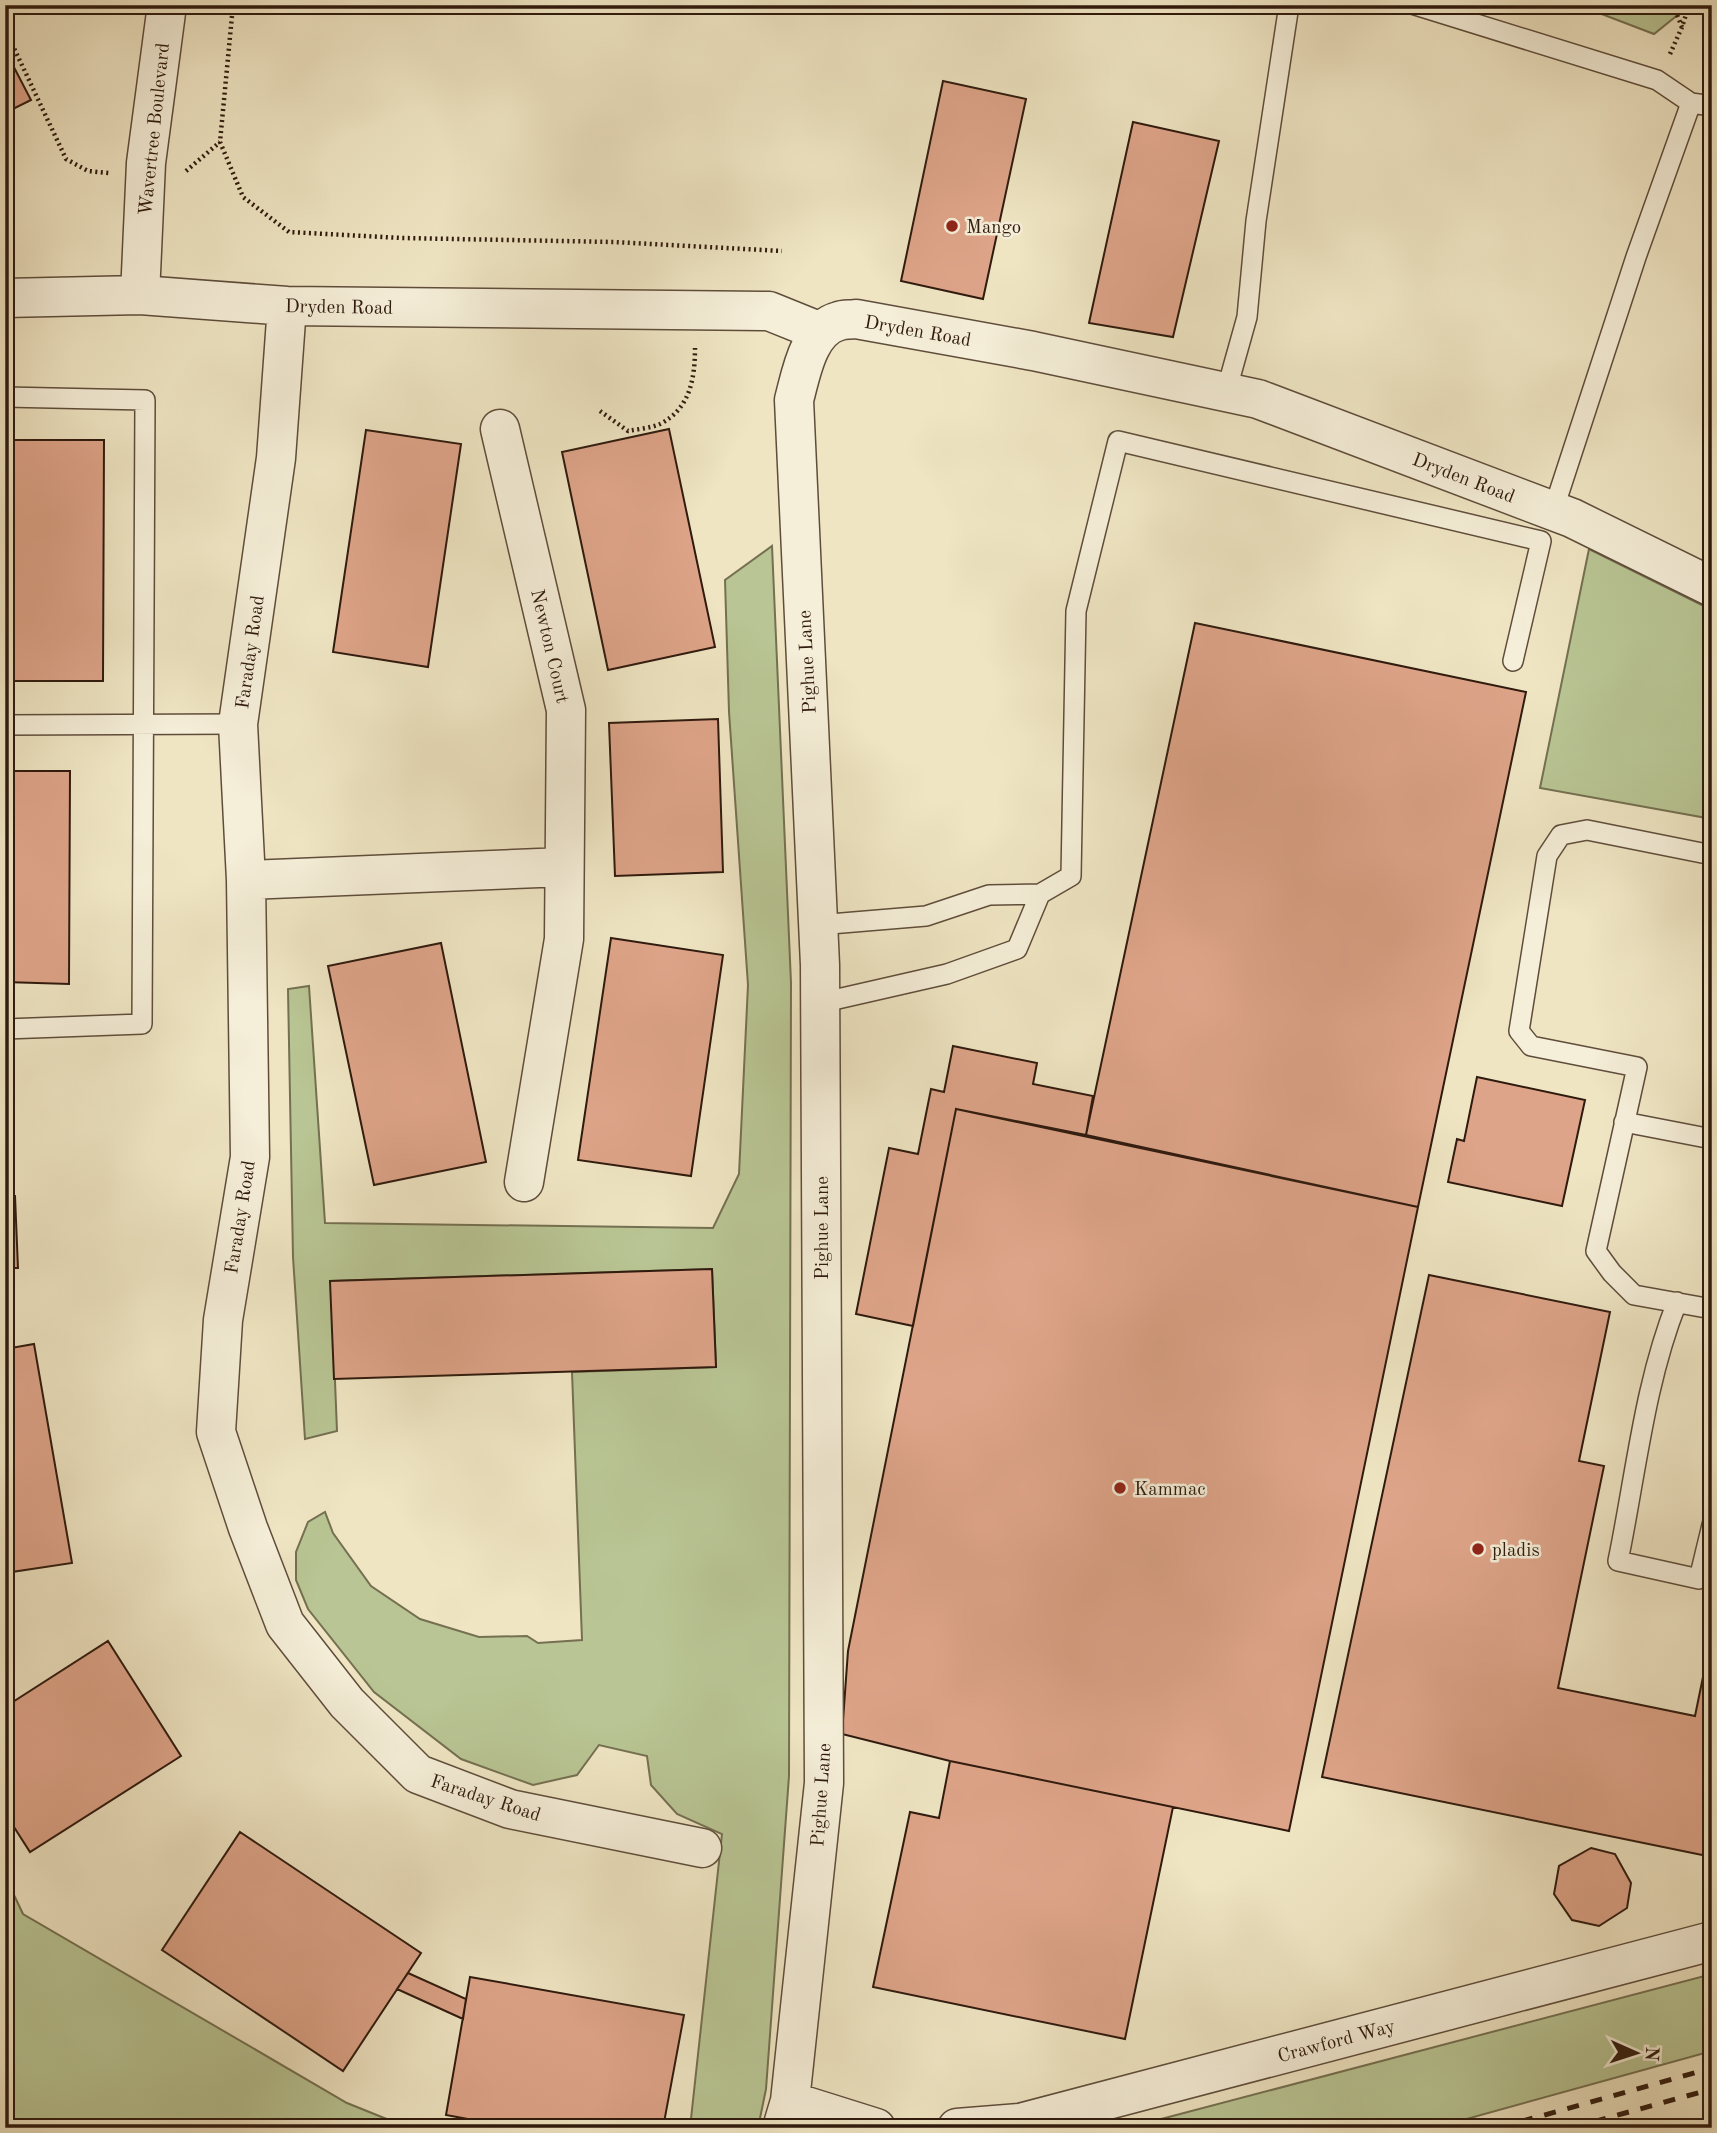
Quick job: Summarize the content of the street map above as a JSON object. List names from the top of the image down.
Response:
{
  "streets": {
    "street": [
      "Wavertree Boulevard",
      "Dryden Road",
      "Newton Court",
      "Faraday Road",
      "Pighue Lane",
      "Crawford Way"
    ]
  },
  "crossings": [
    ["Wavertree Boulevard", "Dryden Road"],
    ["Dryden Road", "Faraday Road"],
    ["Dryden Road", "Pighue Lane"]
  ],
  "places": ["Mango", "Kammac", "pladis"],
  "north": "right"
}
